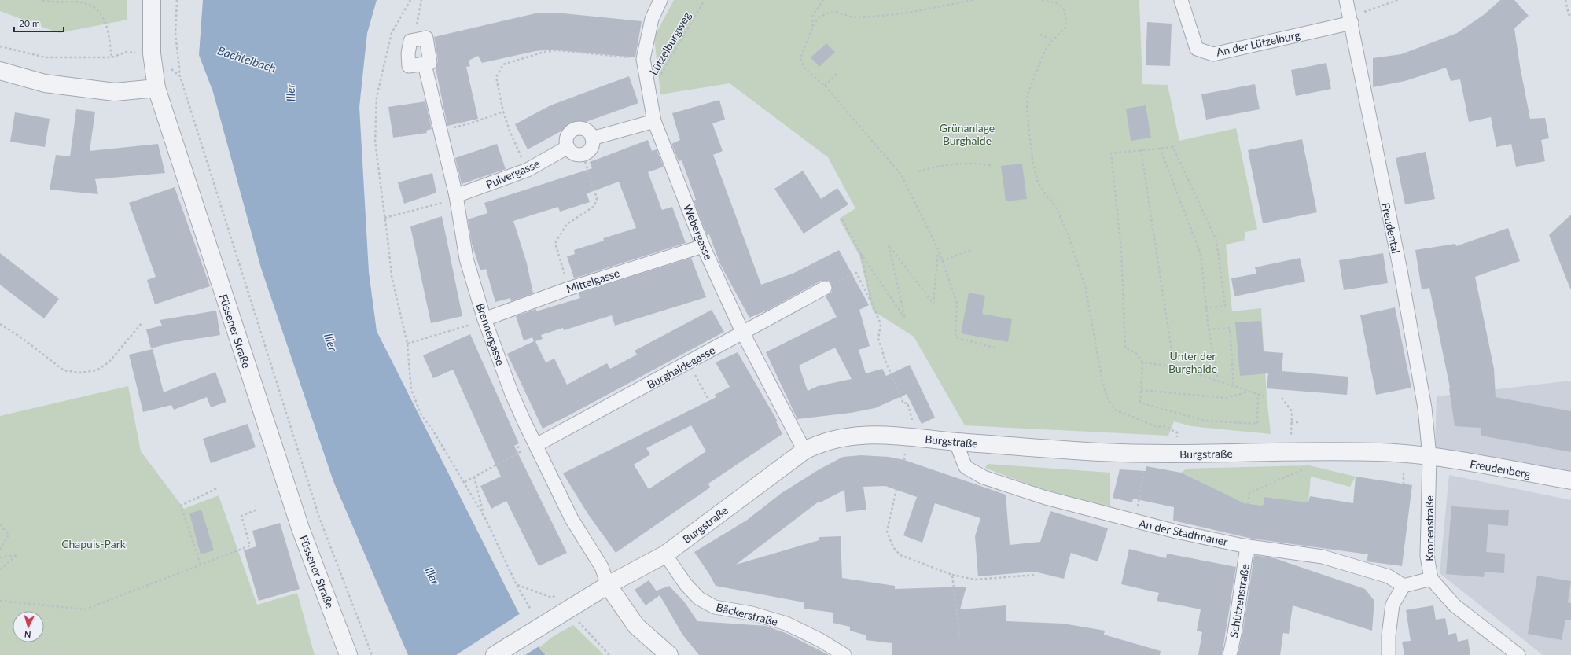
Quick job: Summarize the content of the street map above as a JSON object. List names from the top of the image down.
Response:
{
  "streets": {
    "street": [
      "An der Lützelburg",
      "Pulvergasse",
      "Freudental",
      "Webergasse",
      "Mittelgasse",
      "Füssener Straße",
      "Brennergasse",
      "Burghaldegasse",
      "Burgstraße",
      "Freudenberg",
      "Kronenstraße",
      "An der Stadtmauer",
      "Schützenstraße",
      "Bäckerstraße"
    ],
    "path": ["Lützelburgweg"]
  },
  "crossings": [
    ["Lützelburgweg", "Webergasse"],
    ["An der Lützelburg", "Freudental"],
    ["Pulvergasse", "Brennergasse"],
    ["Freudental", "Burgstraße"],
    ["Freudental", "Freudenberg"],
    ["Freudental", "Kronenstraße"],
    ["Webergasse", "Mittelgasse"],
    ["Webergasse", "Burghaldegasse"],
    ["Webergasse", "Burgstraße"],
    ["Mittelgasse", "Brennergasse"],
    ["Brennergasse", "Burghaldegasse"],
    ["Brennergasse", "Burgstraße"],
    ["Burgstraße", "Freudenberg"],
    ["Burgstraße", "Kronenstraße"],
    ["Burgstraße", "An der Stadtmauer"],
    ["Burgstraße", "Bäckerstraße"],
    ["Freudenberg", "Kronenstraße"],
    ["An der Stadtmauer", "Schützenstraße"]
  ],
  "water": ["Bachtelbach", "Iller"],
  "parks": ["Grünanlage Burghalde", "Unter der Burghalde", "Chapuis-Park"],
  "scale_bar": "20 m",
  "north": "bottom"
}
